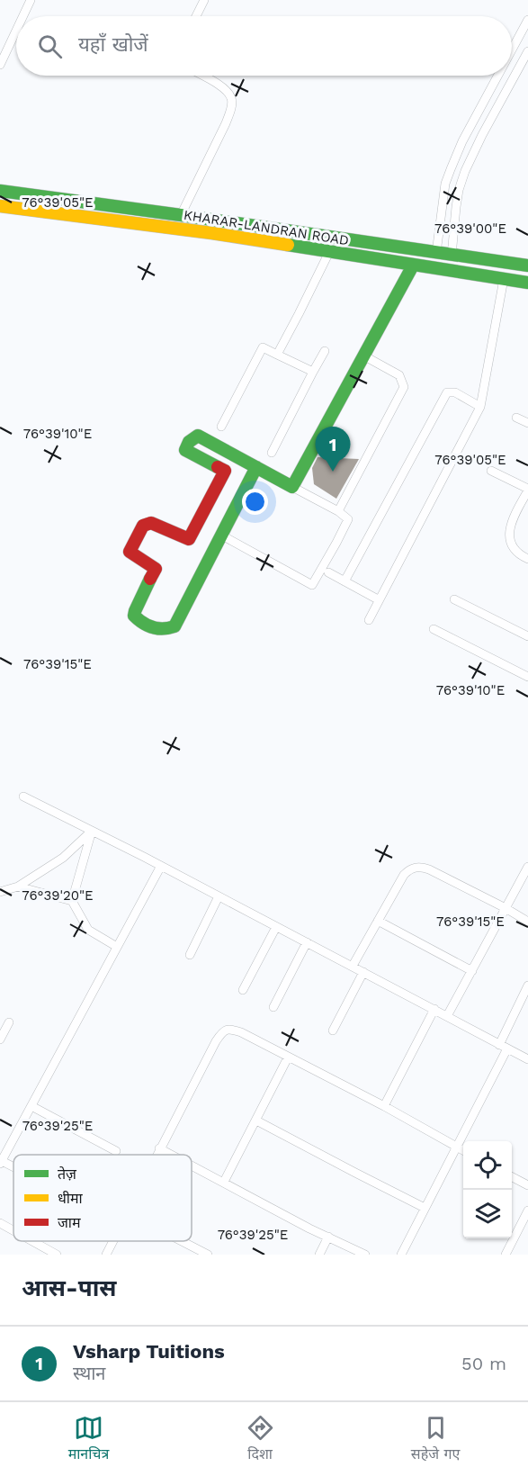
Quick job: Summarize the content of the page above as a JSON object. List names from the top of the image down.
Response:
{
  "streets": {
    "main road": ["KHARAR-LANDRAN ROAD"]
  },
  "legend": ["तेज़", "धीमा", "जाम"],
  "page": {
    "search": "यहाँ खोजें",
    "pins": "1",
    "heading": "आस-पास",
    "list": [
      {
        "mark": "1",
        "name": "Vsharp Tuitions",
        "note": "स्थान",
        "value": "50 m"
      }
    ],
    "nav": ["मानचित्र", "दिशा", "सहेजे गए"]
  },
  "coordinates": [
    "76°39'05\"E",
    "76°39'00\"E",
    "76°39'10\"E",
    "76°39'15\"E",
    "76°39'20\"E",
    "76°39'25\"E"
  ]
}
